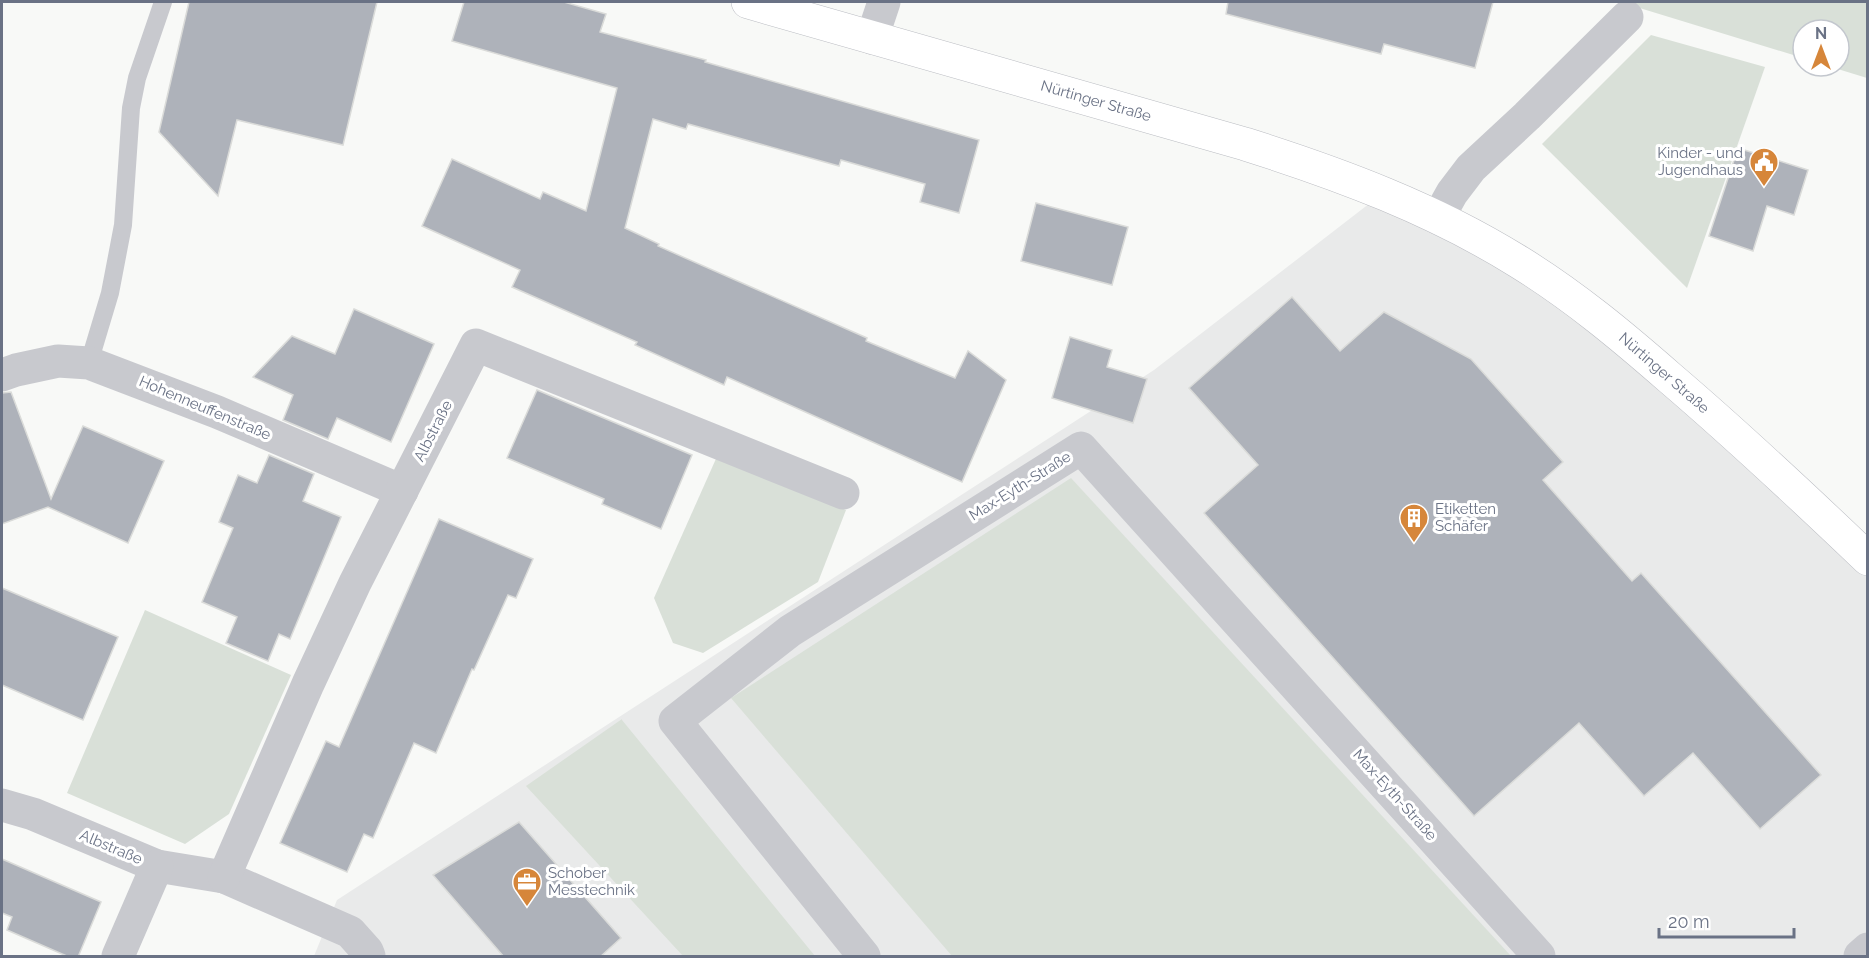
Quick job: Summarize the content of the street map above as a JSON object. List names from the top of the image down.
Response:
{
  "streets": {
    "main road": ["Nürtinger Straße"],
    "street": ["Hohenneuffenstraße", "Albstraße", "Max-Eyth-Straße"]
  },
  "crossings": [
    ["Hohenneuffenstraße", "Albstraße"]
  ],
  "places": {
    "public building": ["Kinder - und Jugendhaus"],
    "building": ["Etiketten Schäfer"],
    "office": ["Schober Messtechnik"]
  },
  "scale_bar": "20 m",
  "north": "top"
}
